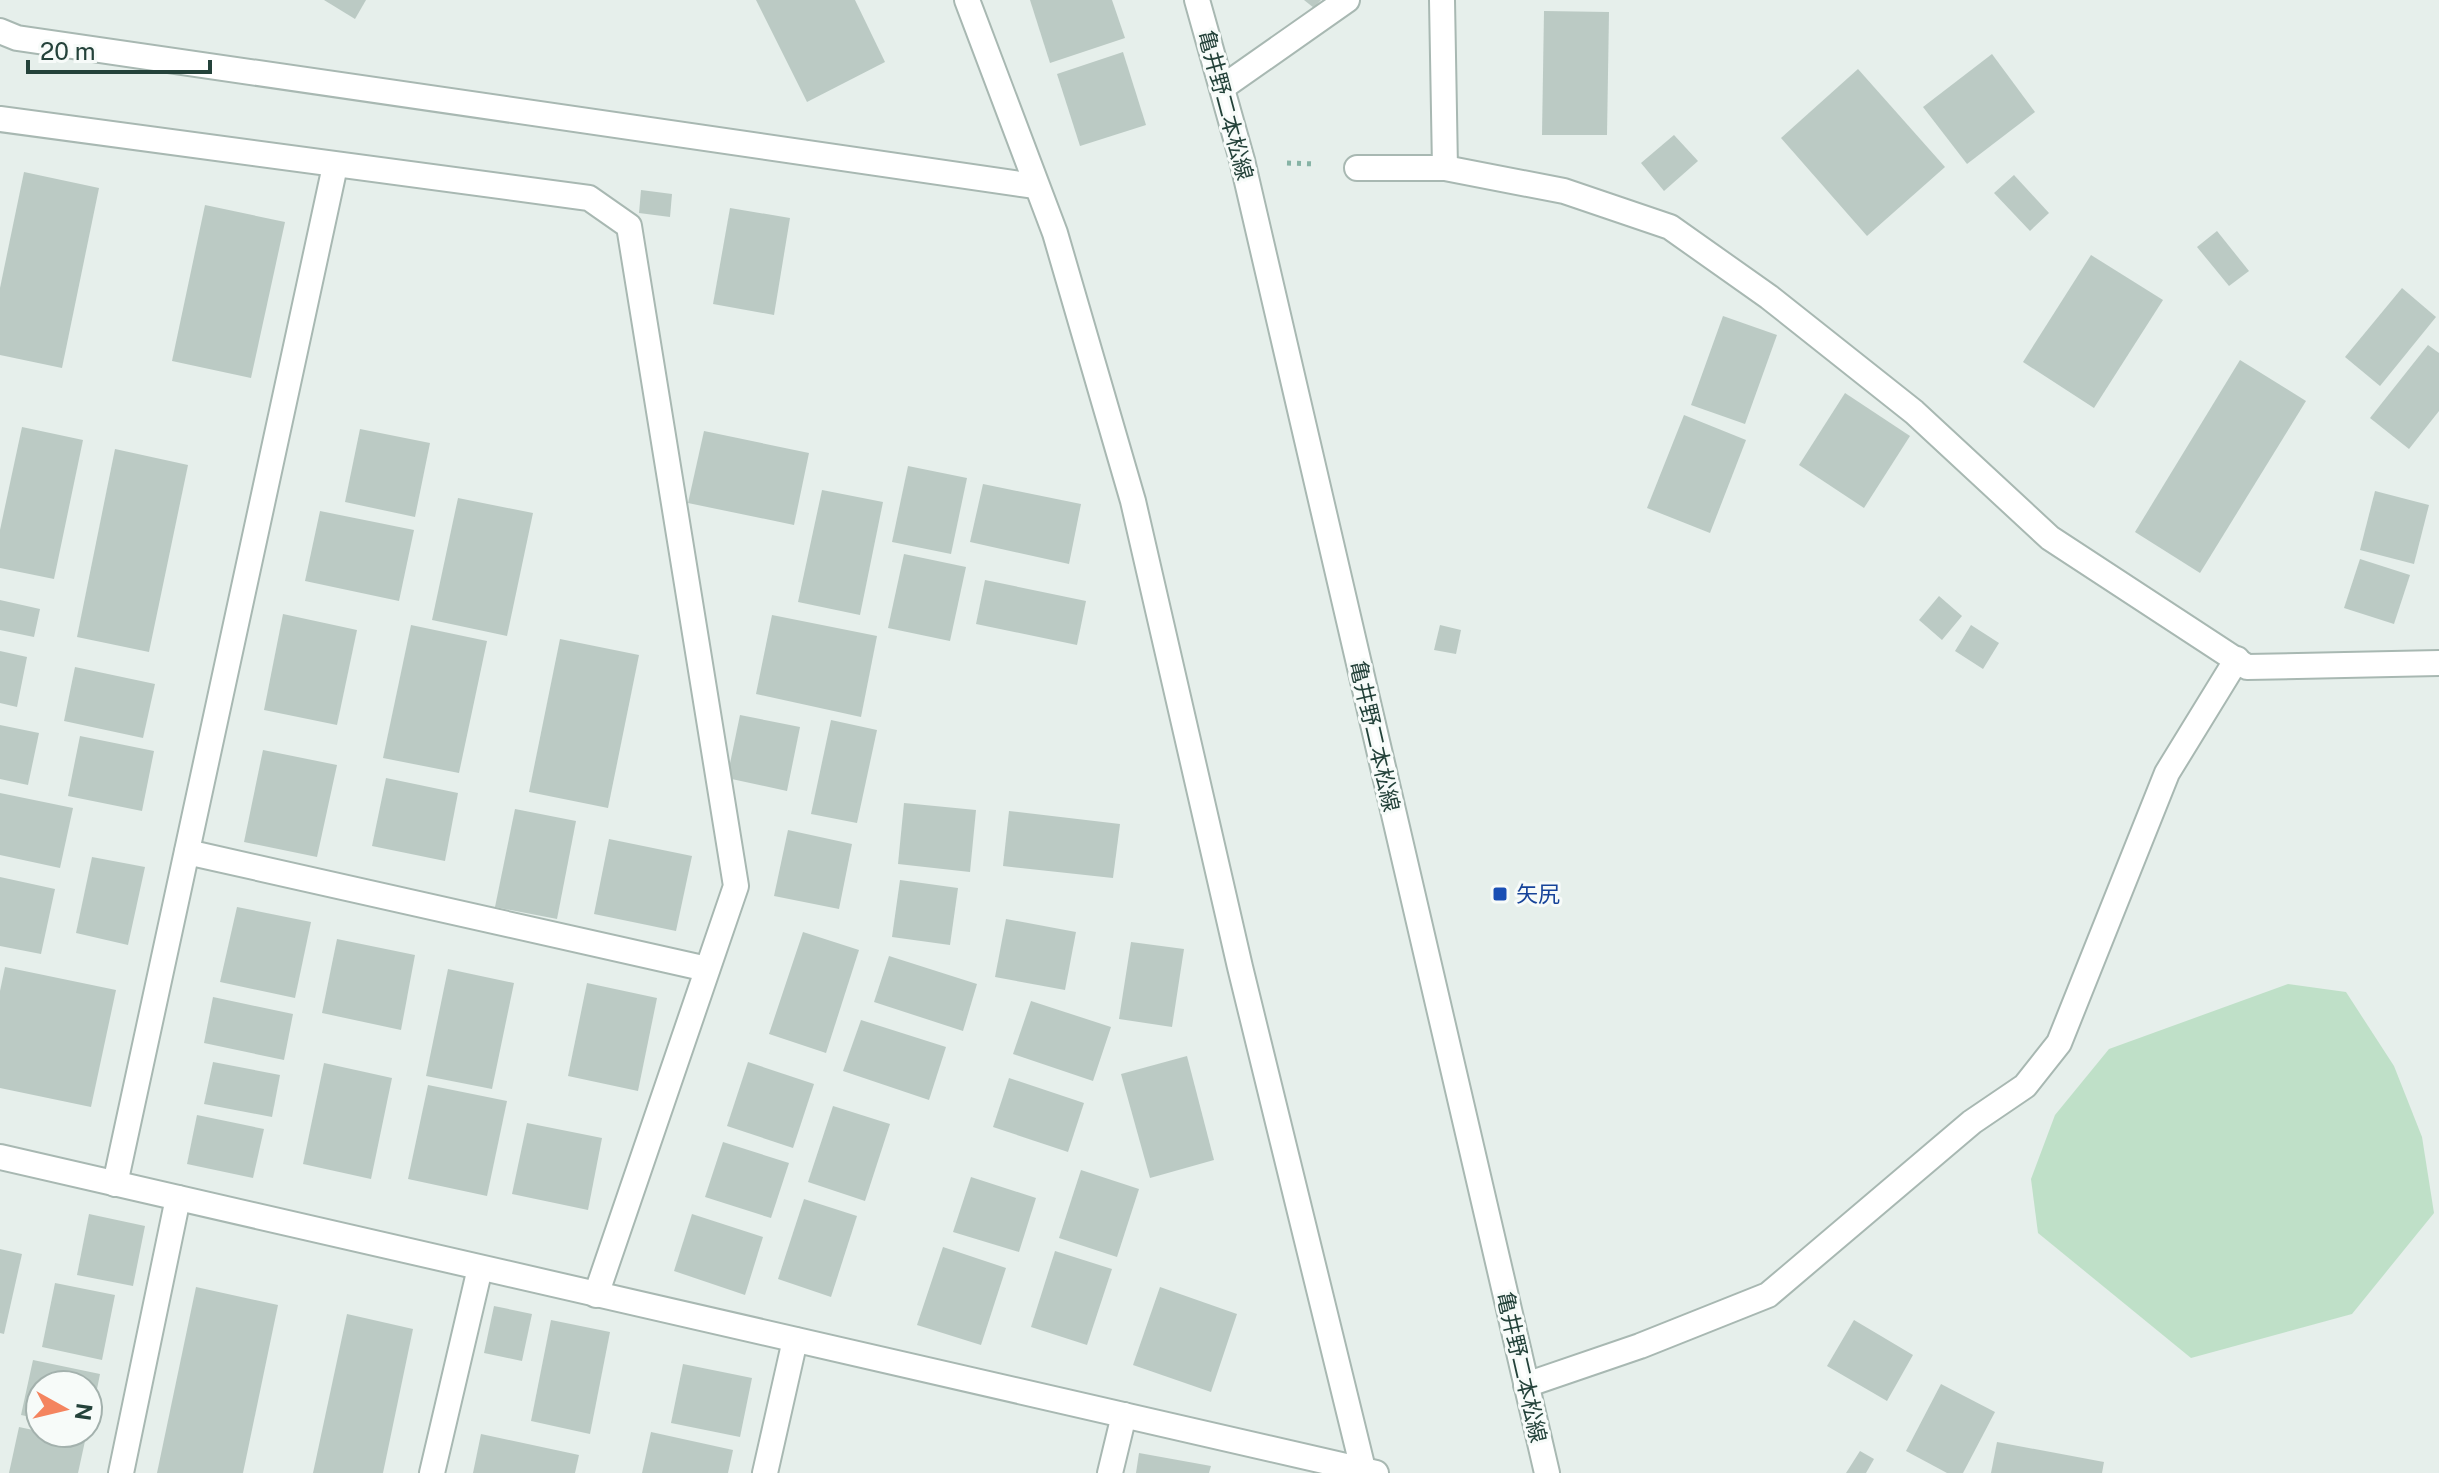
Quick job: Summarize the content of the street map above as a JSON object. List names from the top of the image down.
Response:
{
  "streets": {
    "street": ["亀井野二本松線"]
  },
  "places": {
    "transit": ["矢尻"]
  },
  "scale_bar": "20 m",
  "north": "right"
}
